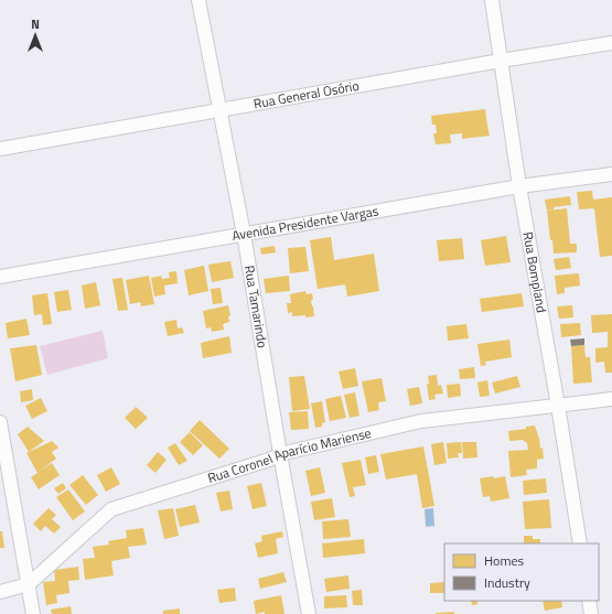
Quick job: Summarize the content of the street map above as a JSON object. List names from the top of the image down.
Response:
{
  "streets": {
    "street": [
      "Rua General Osório",
      "Avenida Presidente Vargas",
      "Rua Bompland",
      "Rua Tamarindo",
      "Rua Coronel Aparício Mariense"
    ]
  },
  "crossings": [
    ["Rua General Osório", "Rua Bompland"],
    ["Rua General Osório", "Rua Tamarindo"],
    ["Avenida Presidente Vargas", "Rua Bompland"],
    ["Avenida Presidente Vargas", "Rua Tamarindo"],
    ["Rua Bompland", "Rua Coronel Aparício Mariense"],
    ["Rua Tamarindo", "Rua Coronel Aparício Mariense"]
  ],
  "legend": ["Homes", "Industry"],
  "north": "top"
}
